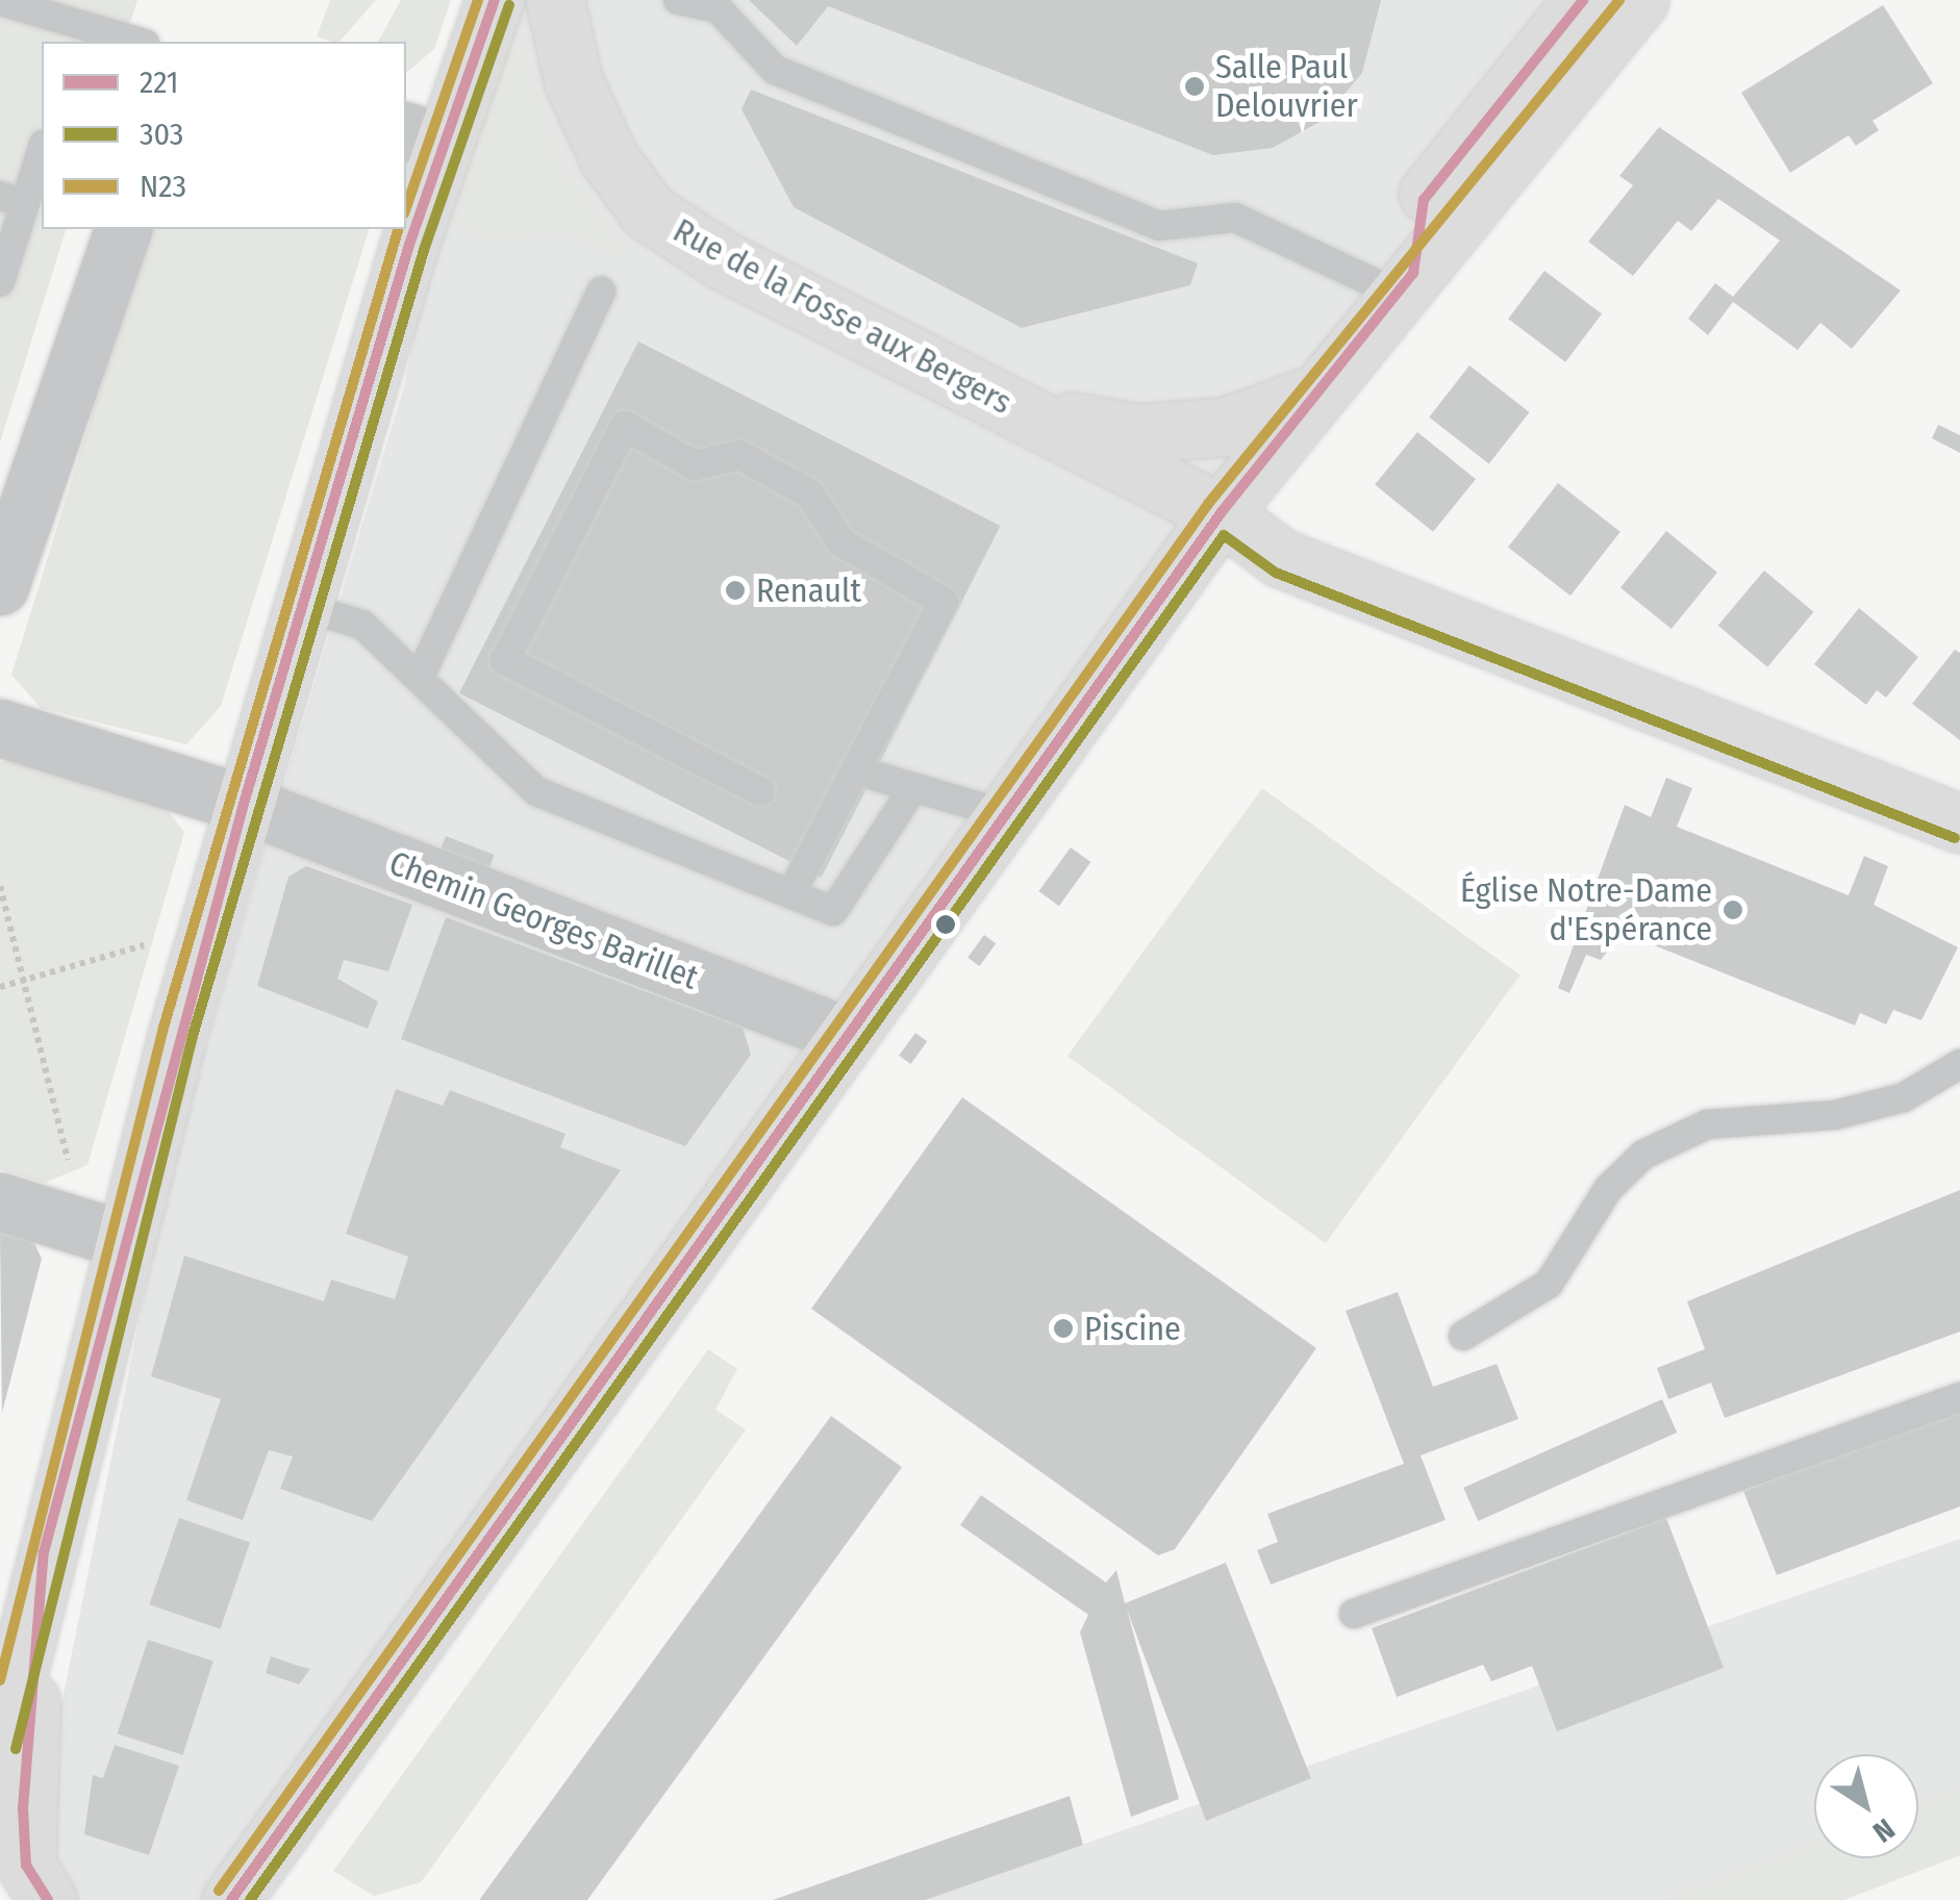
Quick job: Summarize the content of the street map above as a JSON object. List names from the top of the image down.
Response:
{
  "streets": {
    "main road": ["Rue de la Fosse aux Bergers"],
    "street": ["Chemin Georges Barillet"]
  },
  "places": [
    "Salle Paul Delouvrier",
    "Renault",
    "Église Notre-Dame d'Espérance",
    "Piscine"
  ],
  "lines": ["transit line 221", "transit line N23", "transit line 303"],
  "legend": ["221", "303", "N23"],
  "north": "bottom right"
}
